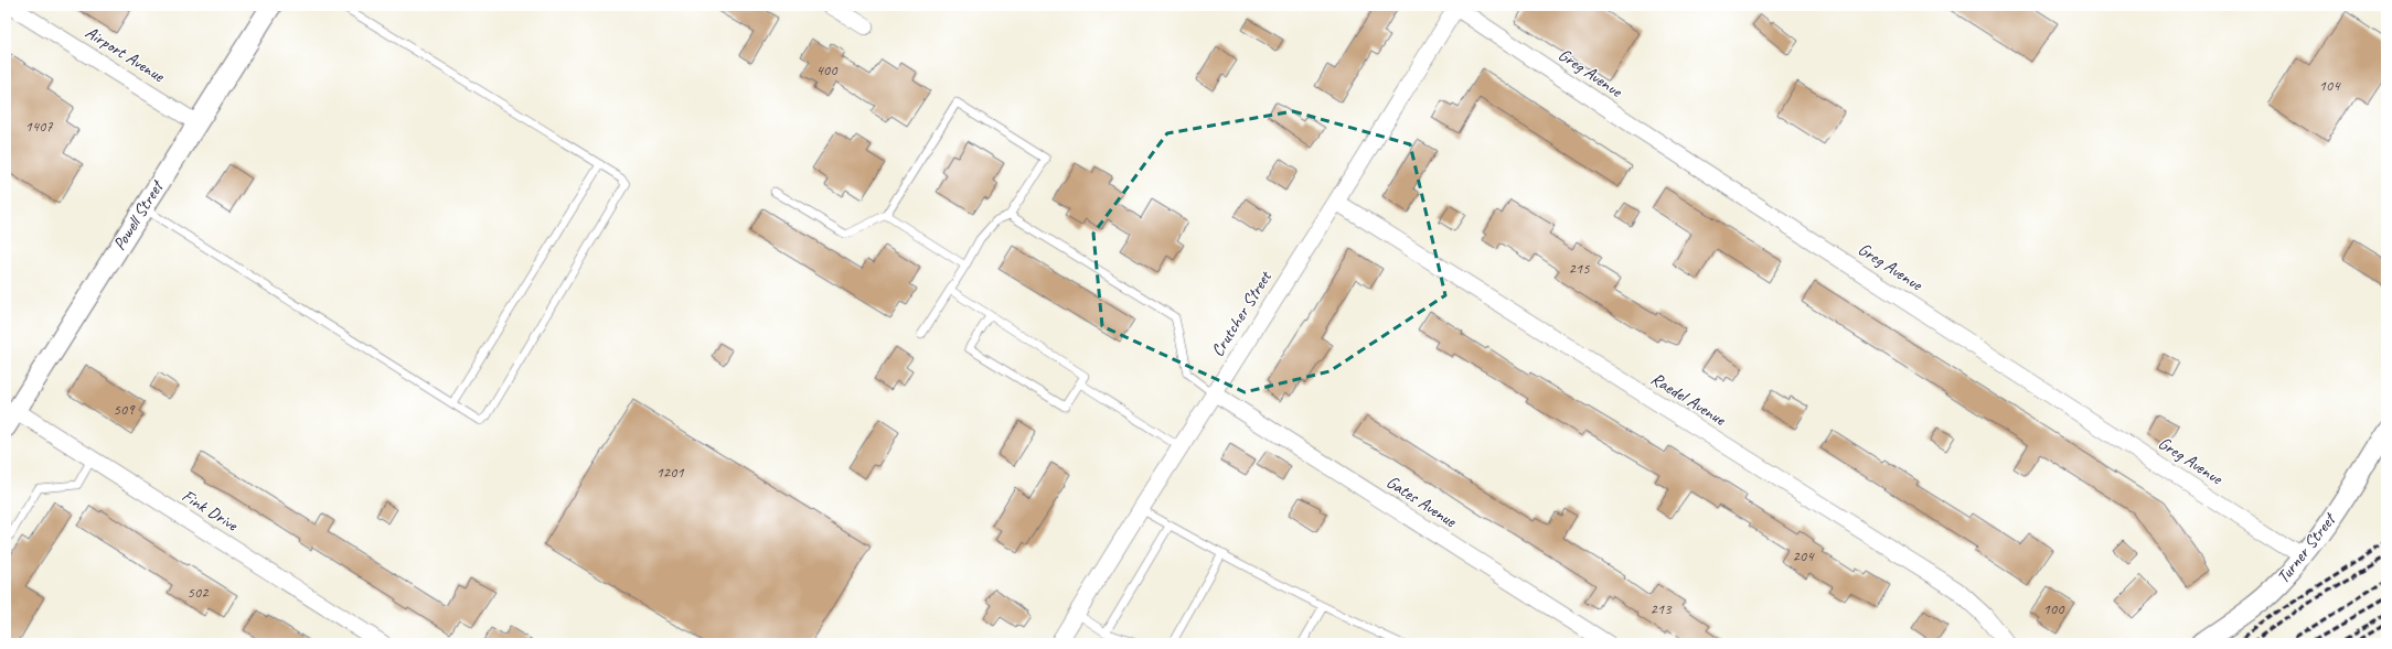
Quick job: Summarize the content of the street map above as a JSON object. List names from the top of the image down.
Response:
{
  "streets": {
    "street": [
      "Airport Avenue",
      "Greg Avenue",
      "Powell Street",
      "Crutcher Street",
      "Raedel Avenue",
      "Gates Avenue",
      "Fink Drive",
      "Turner Street"
    ]
  },
  "crossings": [
    ["Airport Avenue", "Powell Street"],
    ["Greg Avenue", "Crutcher Street"],
    ["Greg Avenue", "Turner Street"],
    ["Powell Street", "Fink Drive"],
    ["Crutcher Street", "Raedel Avenue"],
    ["Crutcher Street", "Gates Avenue"]
  ],
  "house_numbers": [
    "400",
    "104",
    "1407",
    "215",
    "509",
    "1201",
    "204",
    "502",
    "213",
    "100"
  ]
}
